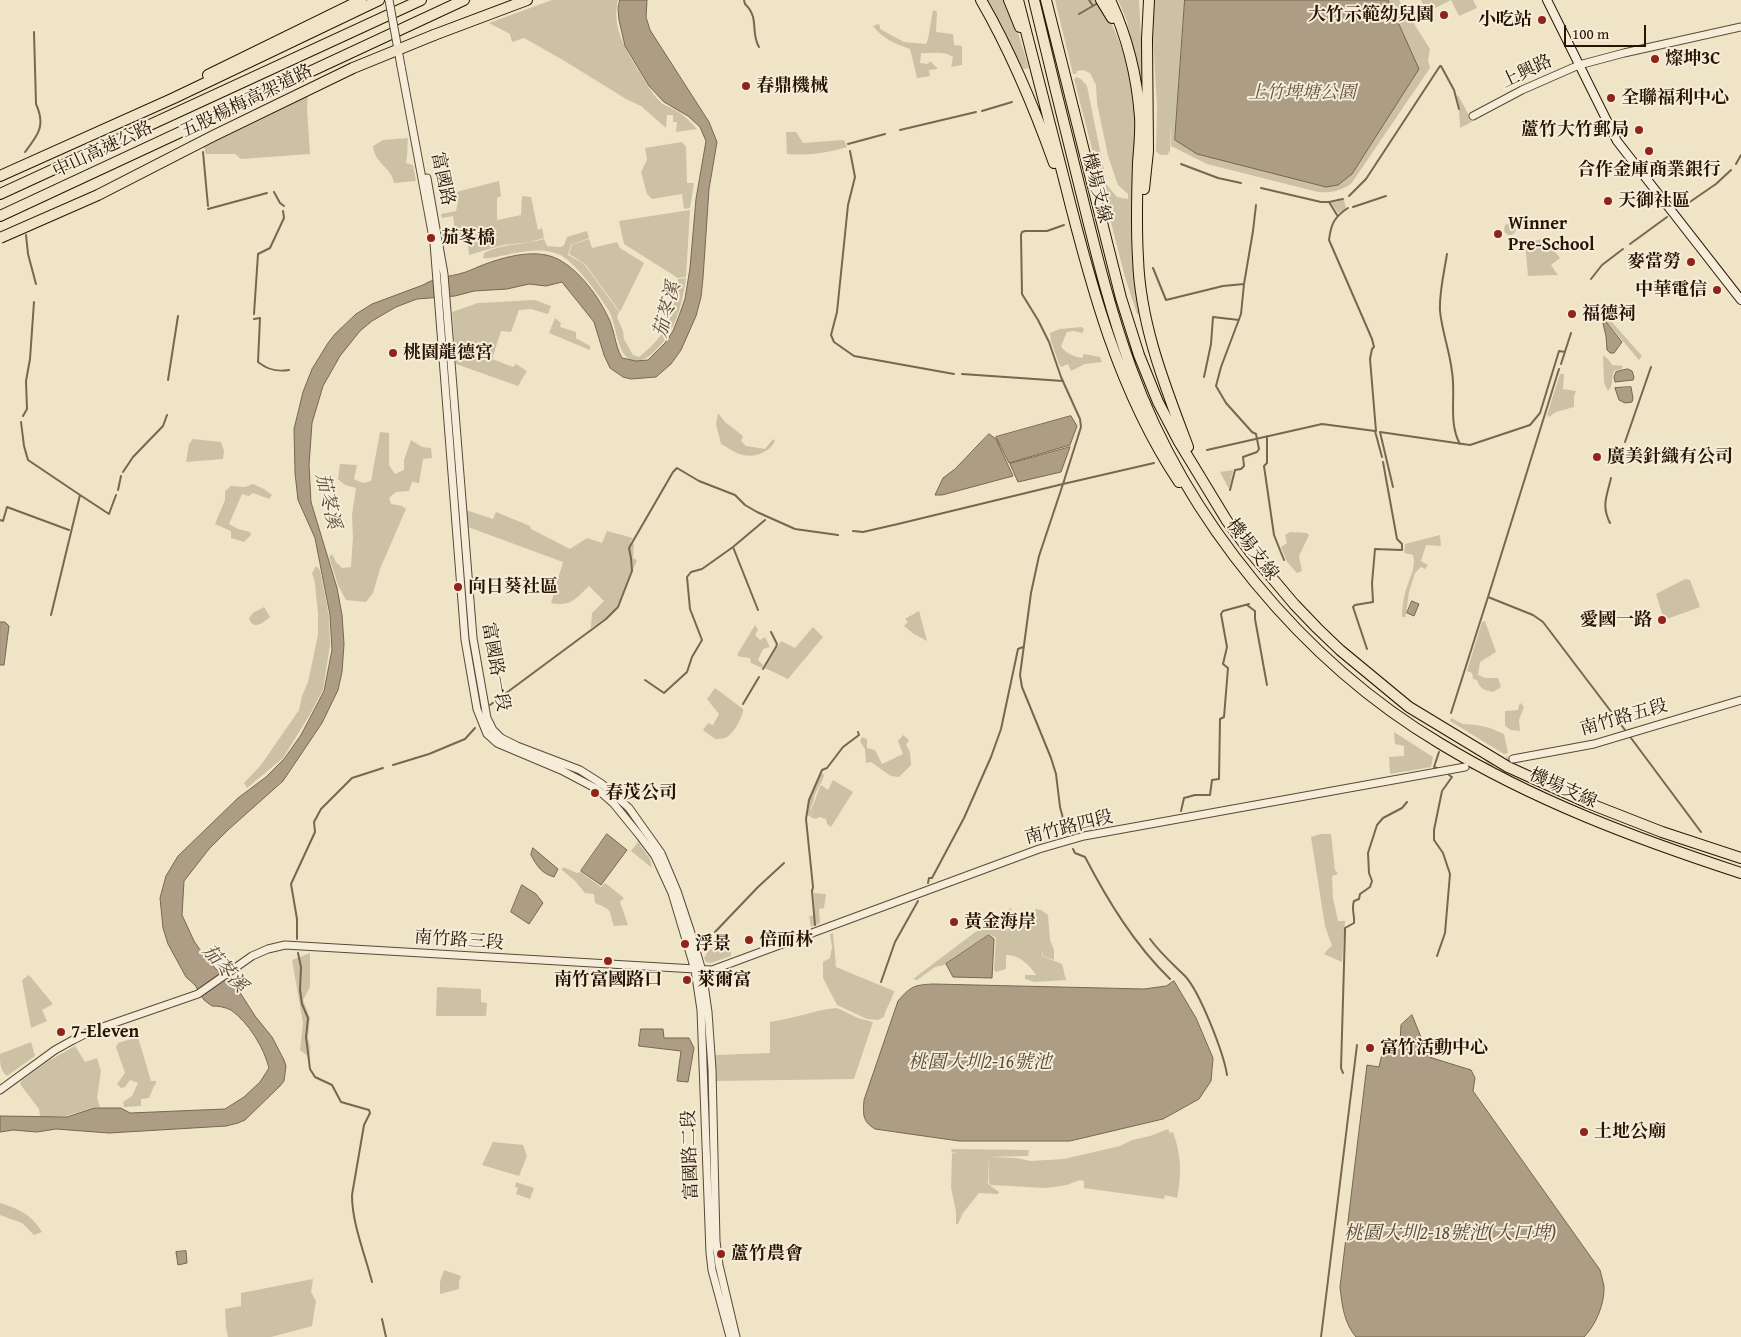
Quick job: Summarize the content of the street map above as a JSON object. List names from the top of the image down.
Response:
{
  "streets": {
    "highway": ["五股楊梅高架道路", "中山高速公路", "機場支線"],
    "street": [
      "上興路",
      "富國路",
      "富國路一段",
      "南竹路五段",
      "南竹路四段",
      "南竹路三段",
      "富國路二段"
    ]
  },
  "crossings": [
    ["富國路", "富國路一段"],
    ["富國路一段", "南竹路四段"],
    ["富國路一段", "南竹路三段"],
    ["富國路一段", "富國路二段"],
    ["南竹路四段", "南竹路三段"],
    ["南竹路四段", "富國路二段"],
    ["南竹路三段", "富國路二段"]
  ],
  "water": ["茄苳溪", "桃園大圳2-16號池", "桃園大圳2-18號池(大口埤)"],
  "parks": ["上竹埤塘公園"],
  "places": [
    "大竹示範幼兒園",
    "小吃站",
    "燦坤3C",
    "春鼎機械",
    "全聯福利中心",
    "蘆竹大竹郵局",
    "合作金庫商業銀行",
    "天御社區",
    "Winner Pre-School",
    "茄苳橋",
    "麥當勞",
    "中華電信",
    "福德祠",
    "桃園龍德宮",
    "廣美針織有公司",
    "向日葵社區",
    "愛國一路",
    "春茂公司",
    "黃金海岸",
    "倍而林",
    "浮景",
    "南竹富國路口",
    "萊爾富",
    "7-Eleven",
    "富竹活動中心",
    "土地公廟",
    "蘆竹農會"
  ],
  "scale_bar": "100 m"
}
